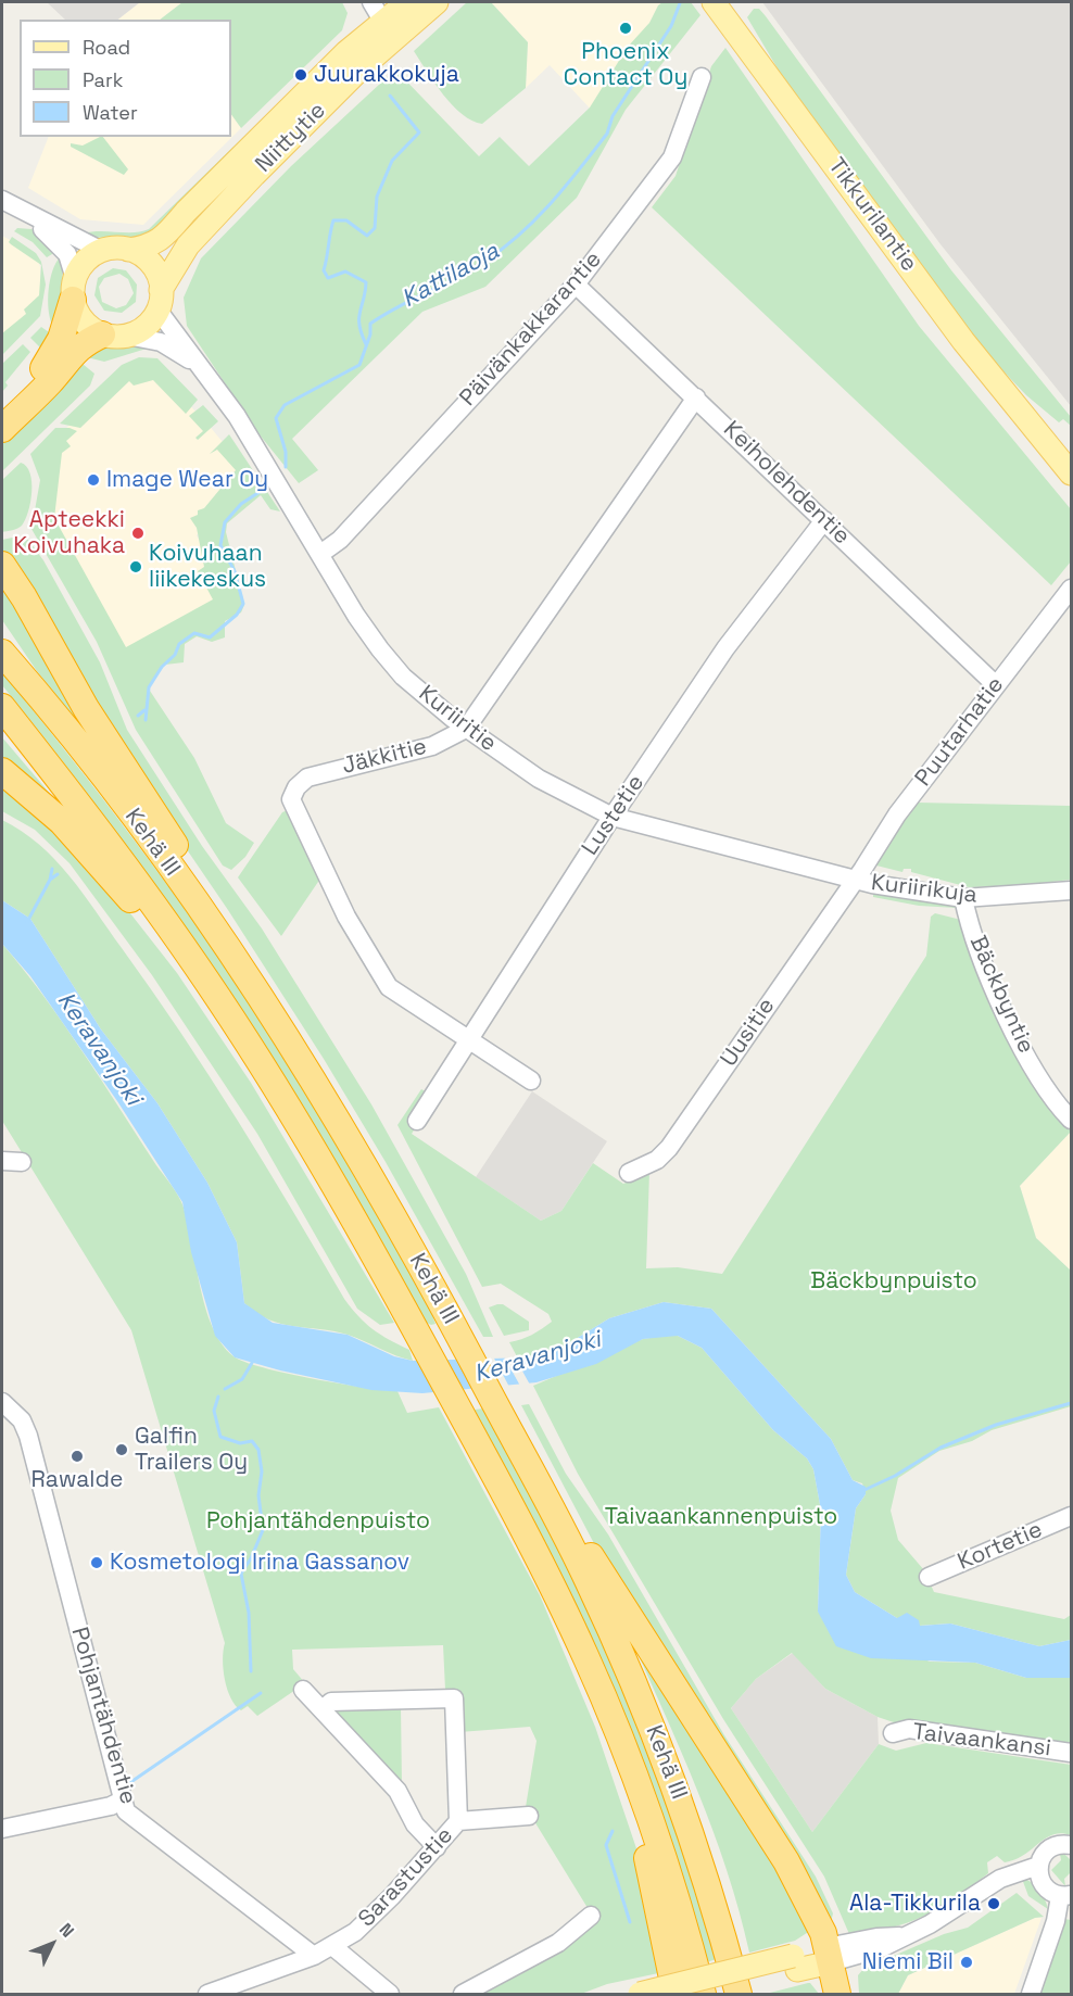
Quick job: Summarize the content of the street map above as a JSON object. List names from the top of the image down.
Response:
{
  "streets": {
    "highway": ["Kehä III"],
    "main road": ["Niittytie", "Tikkurilantie"],
    "street": [
      "Päivänkakkarantie",
      "Keiholehdentie",
      "Kuriiritie",
      "Puutarhatie",
      "Jäkkitie",
      "Lustetie",
      "Kuriirikuja",
      "Bäckbyntie",
      "Uusitie",
      "Kortetie",
      "Pohjantähdentie",
      "Taivaankansi",
      "Sarastustie"
    ]
  },
  "crossings": [
    ["Niittytie", "Kuriiritie"],
    ["Päivänkakkarantie", "Keiholehdentie"],
    ["Päivänkakkarantie", "Kuriiritie"],
    ["Keiholehdentie", "Puutarhatie"],
    ["Keiholehdentie", "Jäkkitie"],
    ["Keiholehdentie", "Lustetie"],
    ["Kuriiritie", "Puutarhatie"],
    ["Kuriiritie", "Jäkkitie"],
    ["Kuriiritie", "Lustetie"],
    ["Kuriiritie", "Kuriirikuja"],
    ["Kuriiritie", "Uusitie"],
    ["Puutarhatie", "Kuriirikuja"],
    ["Puutarhatie", "Uusitie"],
    ["Jäkkitie", "Lustetie"],
    ["Kuriirikuja", "Bäckbyntie"],
    ["Kuriirikuja", "Uusitie"],
    ["Pohjantähdentie", "Sarastustie"]
  ],
  "water": ["Kattilaoja", "Keravanjoki"],
  "parks": ["Bäckbynpuisto", "Taivaankannenpuisto", "Pohjantähdenpuisto"],
  "places": [
    "Phoenix Contact Oy",
    "Juurakkokuja",
    "Image Wear Oy",
    "Apteekki Koivuhaka",
    "Koivuhaan liikekeskus",
    "Galfin Trailers Oy",
    "Rawalde",
    "Kosmetologi Irina Gassanov",
    "Ala-Tikkurila",
    "Niemi Bil"
  ],
  "legend": ["Road", "Park", "Water"],
  "north": "top right"
}
